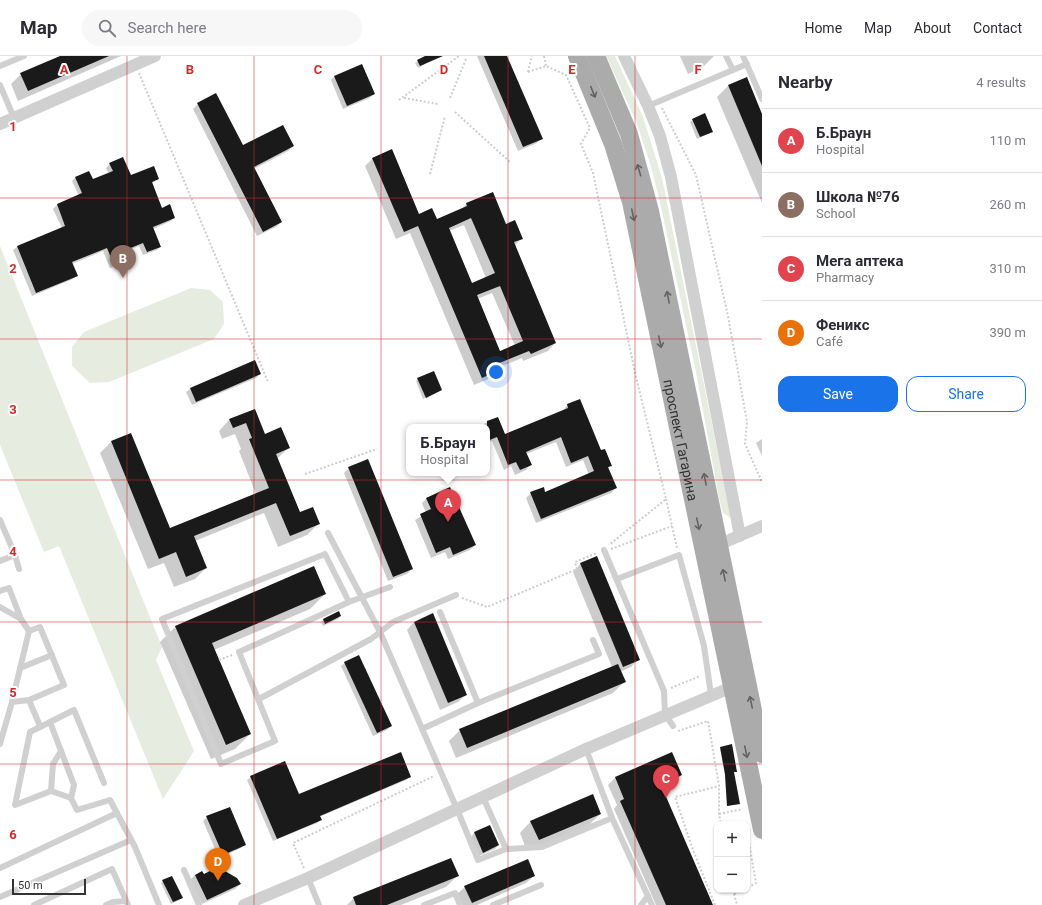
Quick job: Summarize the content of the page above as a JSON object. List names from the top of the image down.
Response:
{
  "streets": {
    "main road": ["проспект Гагарина"]
  },
  "scale_bar": "50 m",
  "page": {
    "header": "Map",
    "search": "Search here",
    "nav": [
      "Home",
      "Map",
      "About",
      "Contact"
    ],
    "heading": ["Nearby", "4 results"],
    "list": [
      {
        "mark": "A",
        "name": "Б.Браун",
        "note": "Hospital",
        "value": "110 m"
      },
      {
        "mark": "B",
        "name": "Школа №76",
        "note": "School",
        "value": "260 m"
      },
      {
        "mark": "C",
        "name": "Мега аптека",
        "note": "Pharmacy",
        "value": "310 m"
      },
      {
        "mark": "D",
        "name": "Феникс",
        "note": "Café",
        "value": "390 m"
      }
    ],
    "pins": [
      "B",
      "A",
      "C",
      "D"
    ],
    "buttons": ["Save", "Share"],
    "popup": ["Б.Браун", "Hospital"],
    "map_buttons": ["+", "−"],
    "scale": "50 m"
  },
  "grid": {
    "columns": [
      "A",
      "B",
      "C",
      "D",
      "E",
      "F"
    ],
    "rows": [
      "1",
      "2",
      "3",
      "4",
      "5",
      "6"
    ]
  }
}
